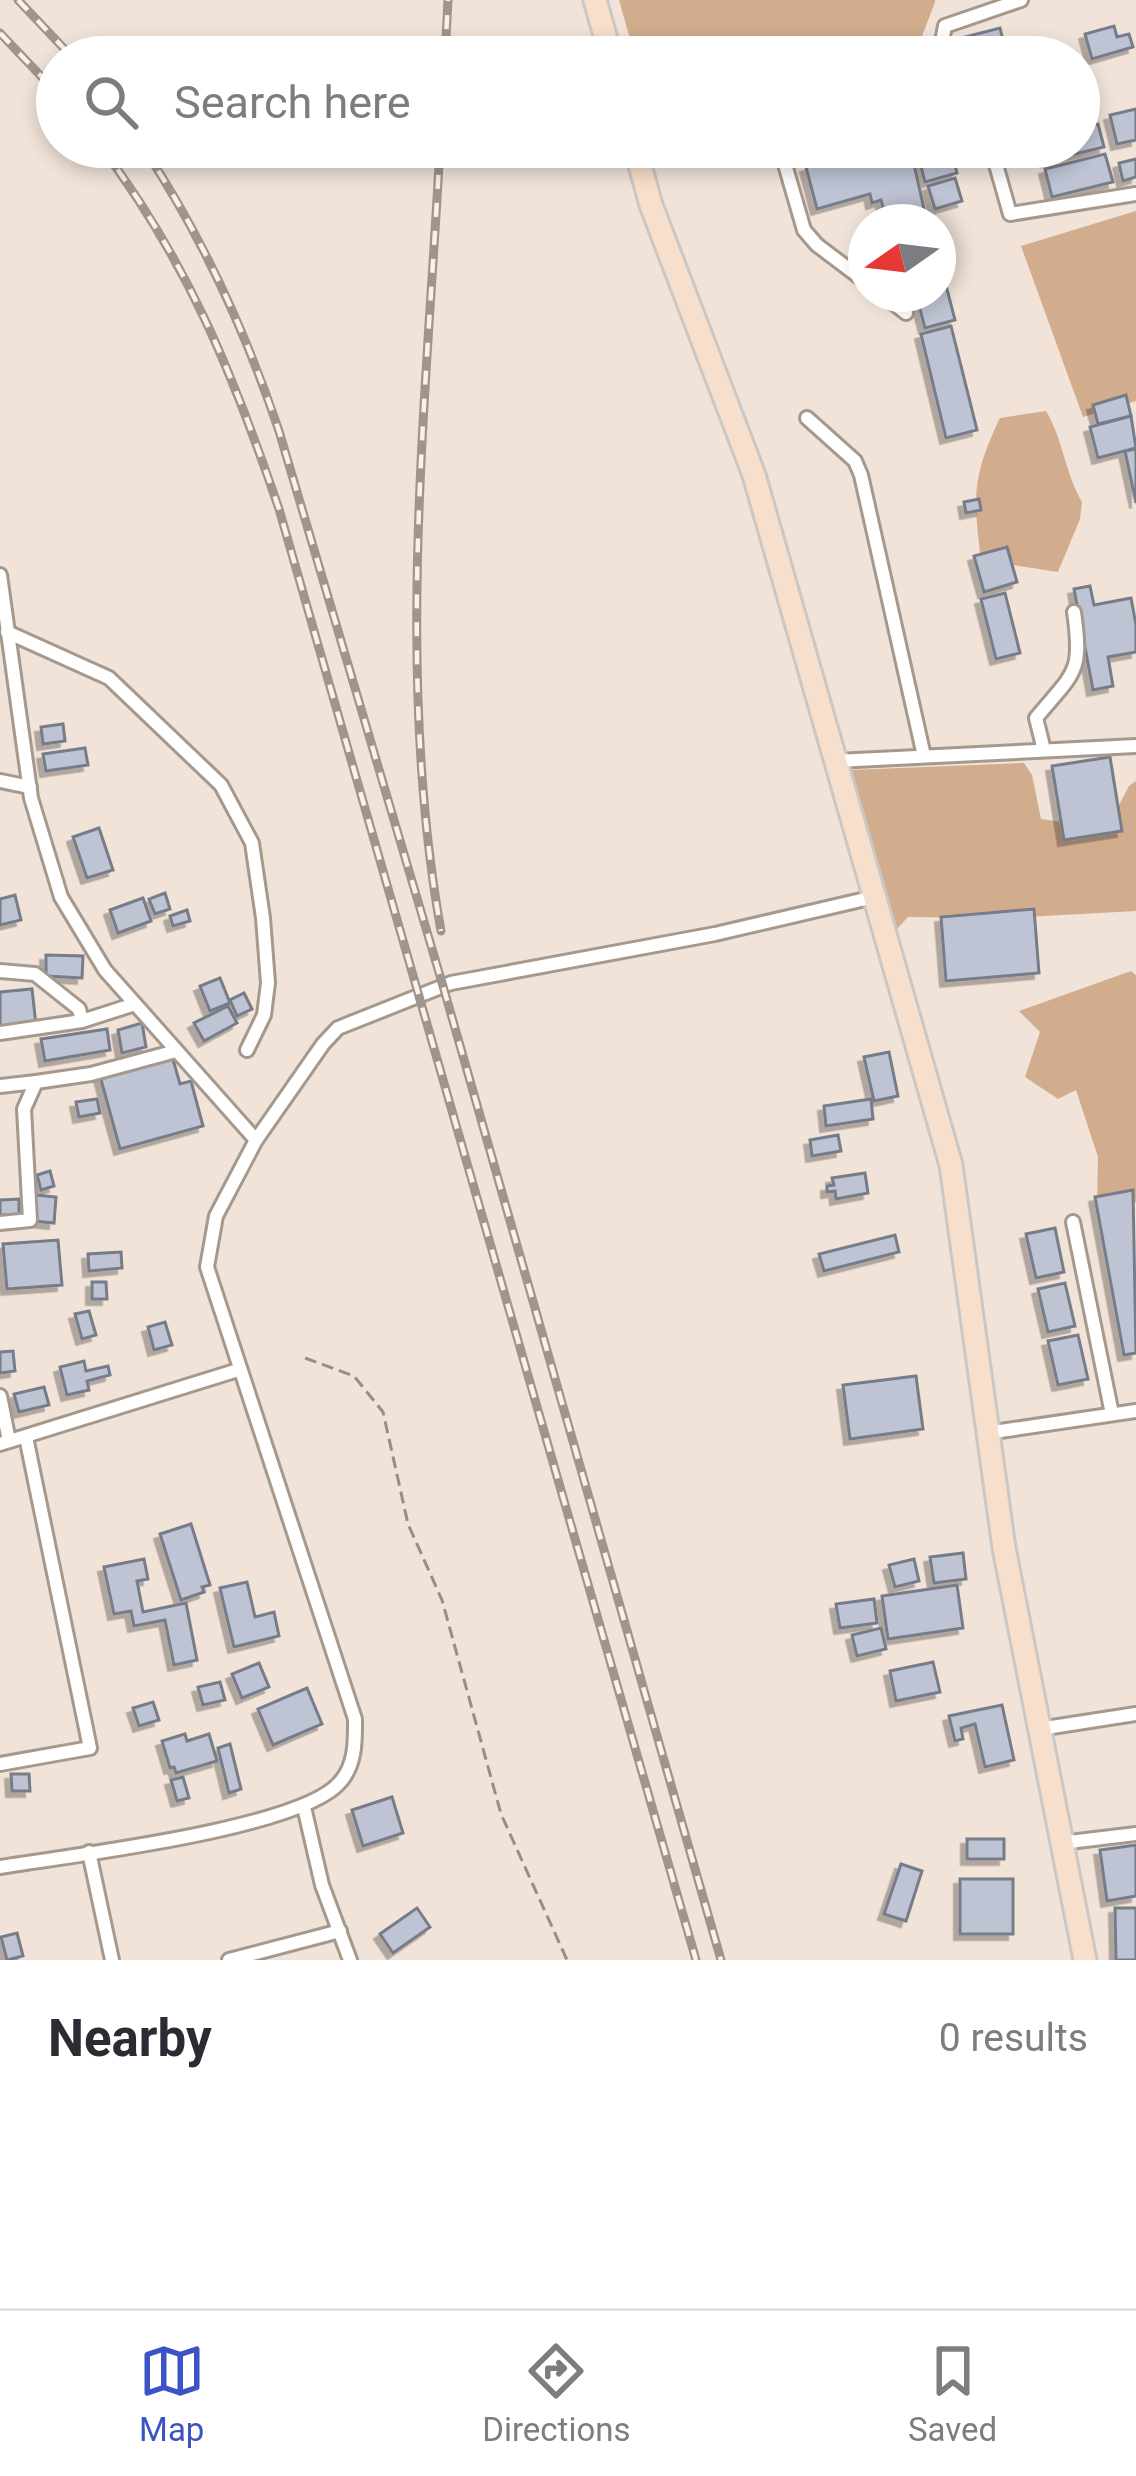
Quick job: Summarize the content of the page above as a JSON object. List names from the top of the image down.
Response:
{
  "north": "left",
  "page": {
    "search": "Search here",
    "heading": ["Nearby", "0 results"],
    "nav": ["Map", "Directions", "Saved"]
  }
}
